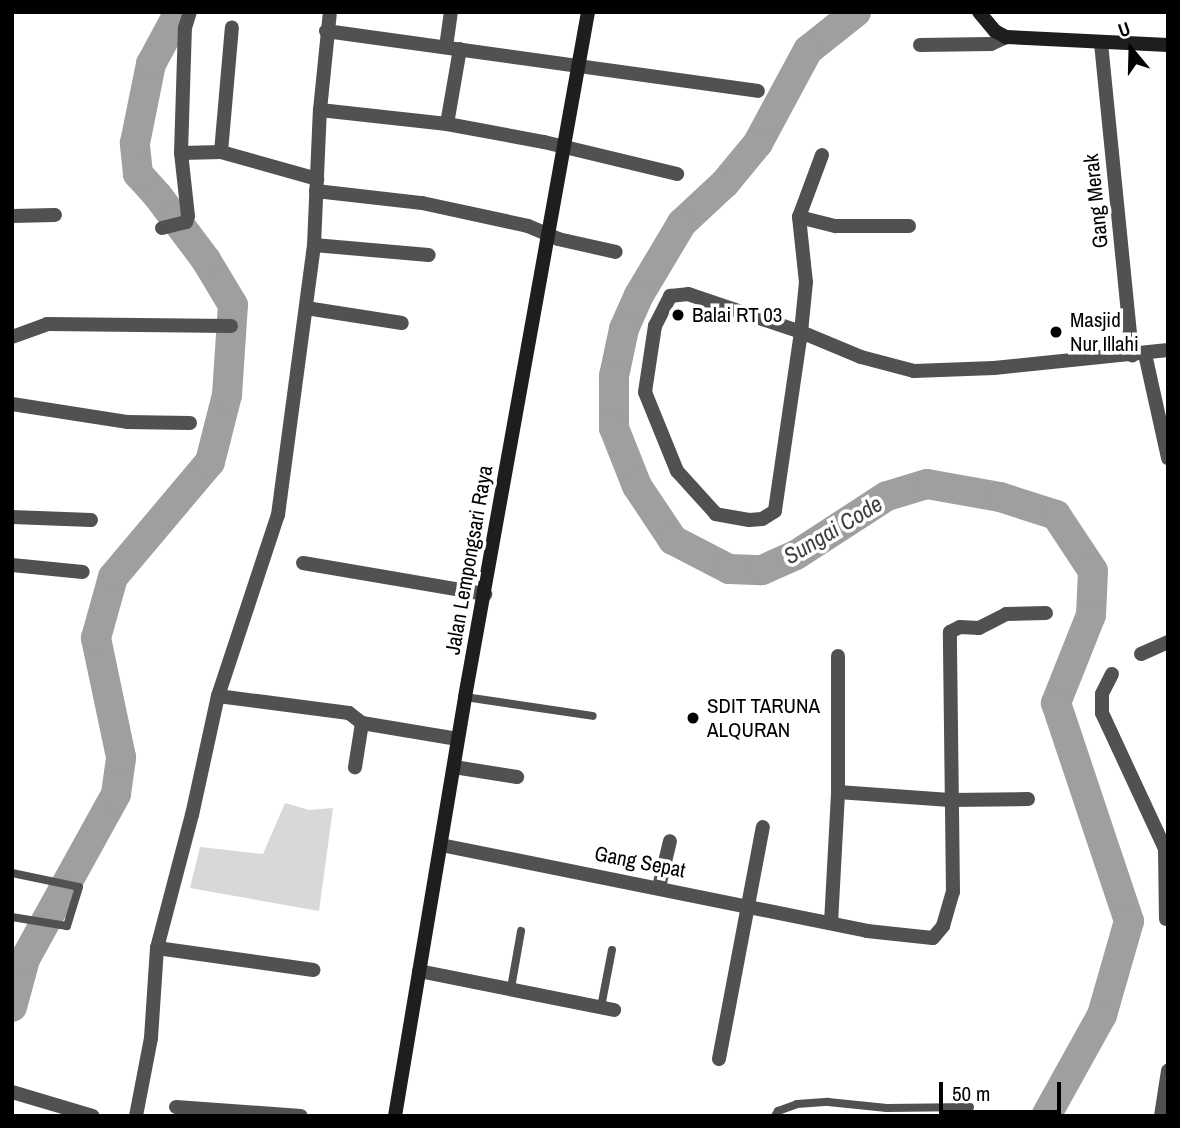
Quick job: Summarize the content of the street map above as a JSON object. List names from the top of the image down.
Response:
{
  "streets": {
    "main road": ["Jalan Lempongsari Raya"],
    "street": ["Gang Merak", "Gang Sepat"]
  },
  "crossings": [
    ["Jalan Lempongsari Raya", "Gang Sepat"]
  ],
  "water": ["Sungai Code"],
  "places": ["Balai RT 03", "Masjid Nur Illahi", "SDIT TARUNA ALQURAN"],
  "scale_bar": "50 m",
  "north": "top"
}
